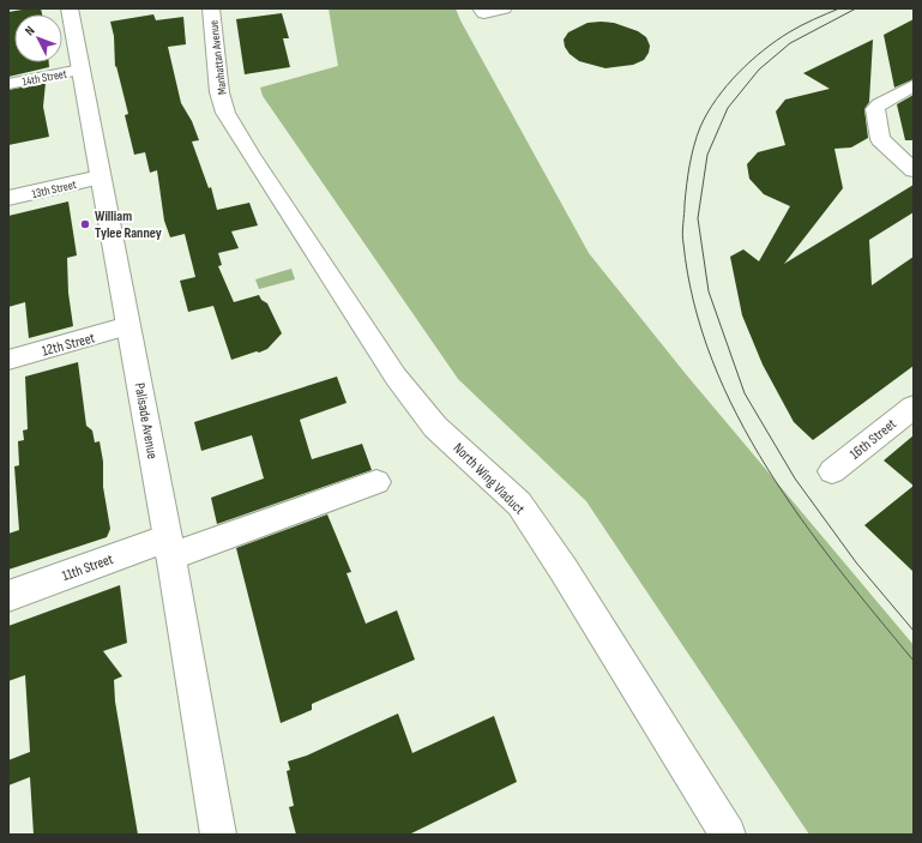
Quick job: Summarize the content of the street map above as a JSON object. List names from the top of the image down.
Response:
{
  "streets": {
    "main road": [
      "Manhattan Avenue",
      "14th Street",
      "13th Street",
      "12th Street",
      "Palisade Avenue",
      "16th Street",
      "North Wing Viaduct",
      "11th Street"
    ]
  },
  "crossings": [
    ["Manhattan Avenue", "North Wing Viaduct"],
    ["14th Street", "Palisade Avenue"],
    ["13th Street", "Palisade Avenue"],
    ["12th Street", "Palisade Avenue"],
    ["Palisade Avenue", "11th Street"]
  ],
  "places": ["William Tylee Ranney"],
  "north": "top left"
}
